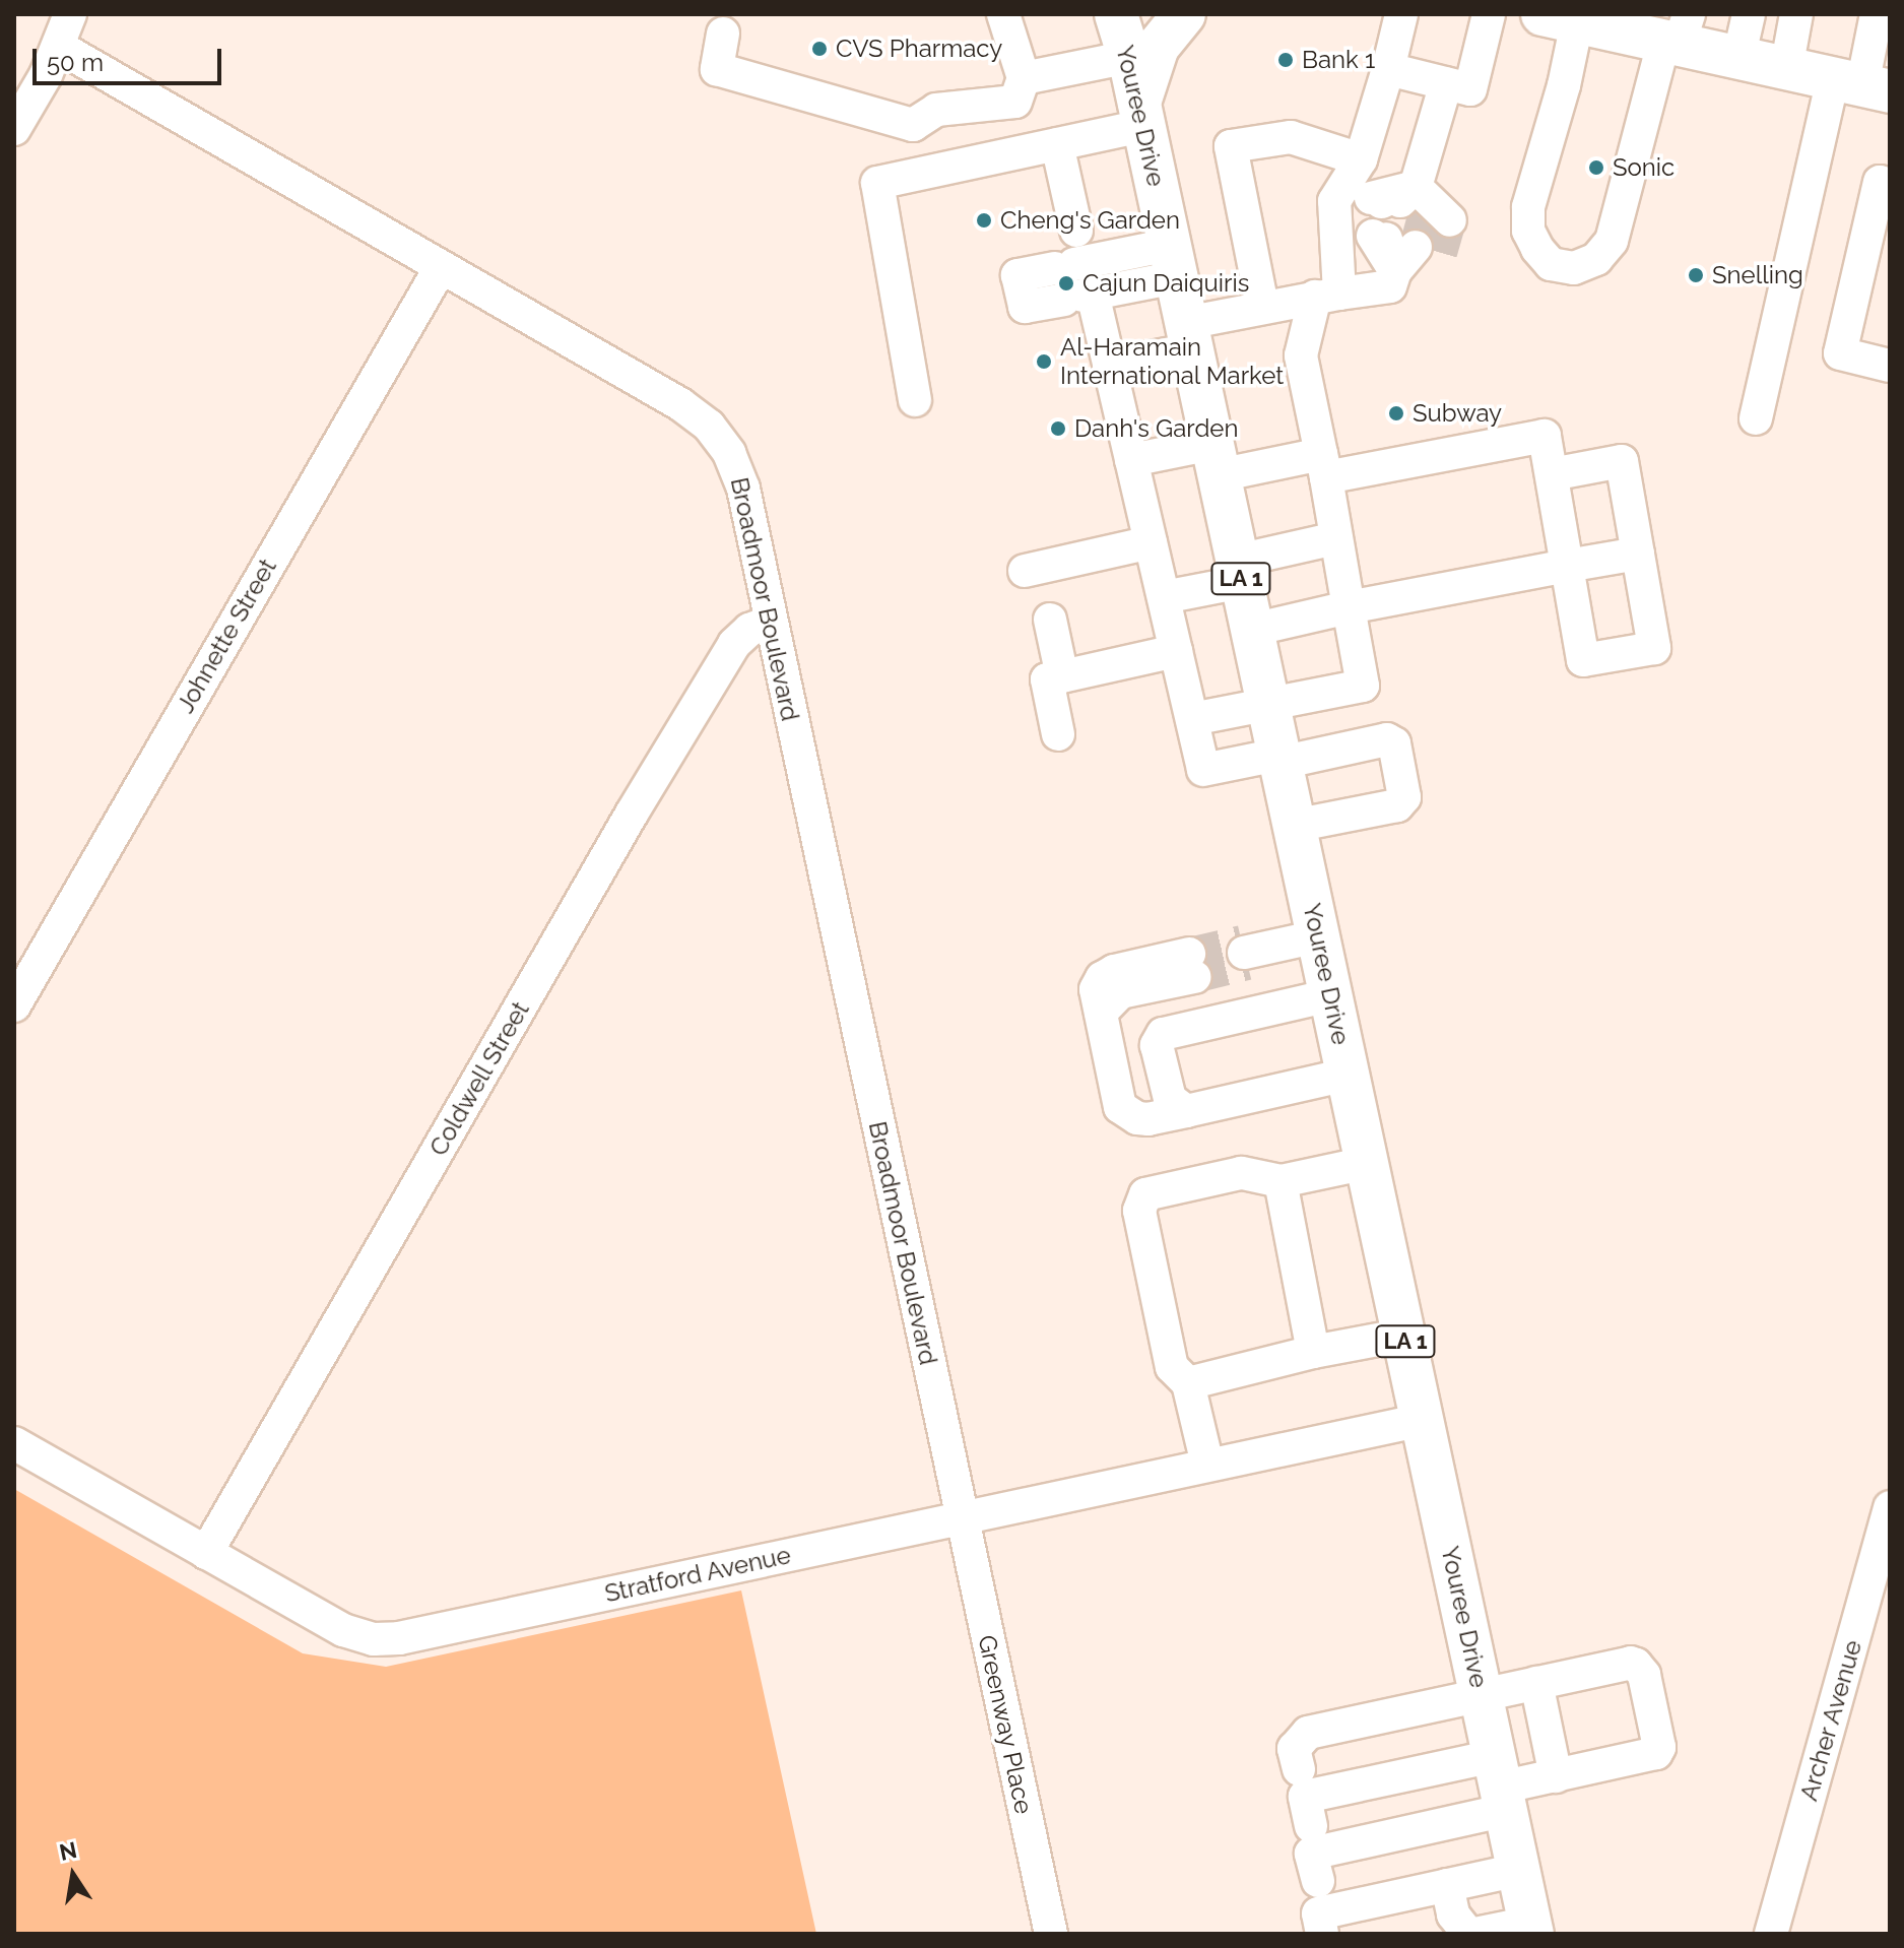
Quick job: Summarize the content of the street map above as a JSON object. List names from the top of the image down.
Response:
{
  "streets": {
    "main road": ["Youree Drive", "LA 1"],
    "street": [
      "Broadmoor Boulevard",
      "Johnette Street",
      "Coldwell Street",
      "Stratford Avenue",
      "Archer Avenue",
      "Greenway Place"
    ]
  },
  "crossings": [
    ["Youree Drive", "Stratford Avenue"],
    ["Broadmoor Boulevard", "Johnette Street"],
    ["Broadmoor Boulevard", "Coldwell Street"],
    ["Broadmoor Boulevard", "Stratford Avenue"],
    ["Broadmoor Boulevard", "Greenway Place"],
    ["Coldwell Street", "Stratford Avenue"],
    ["Stratford Avenue", "Greenway Place"]
  ],
  "places": [
    "CVS Pharmacy",
    "Bank 1",
    "Sonic",
    "Cheng's Garden",
    "Snelling",
    "Cajun Daiquiris",
    "Al-Haramain International Market",
    "Subway",
    "Danh's Garden"
  ],
  "scale_bar": "50 m",
  "north": "top"
}
